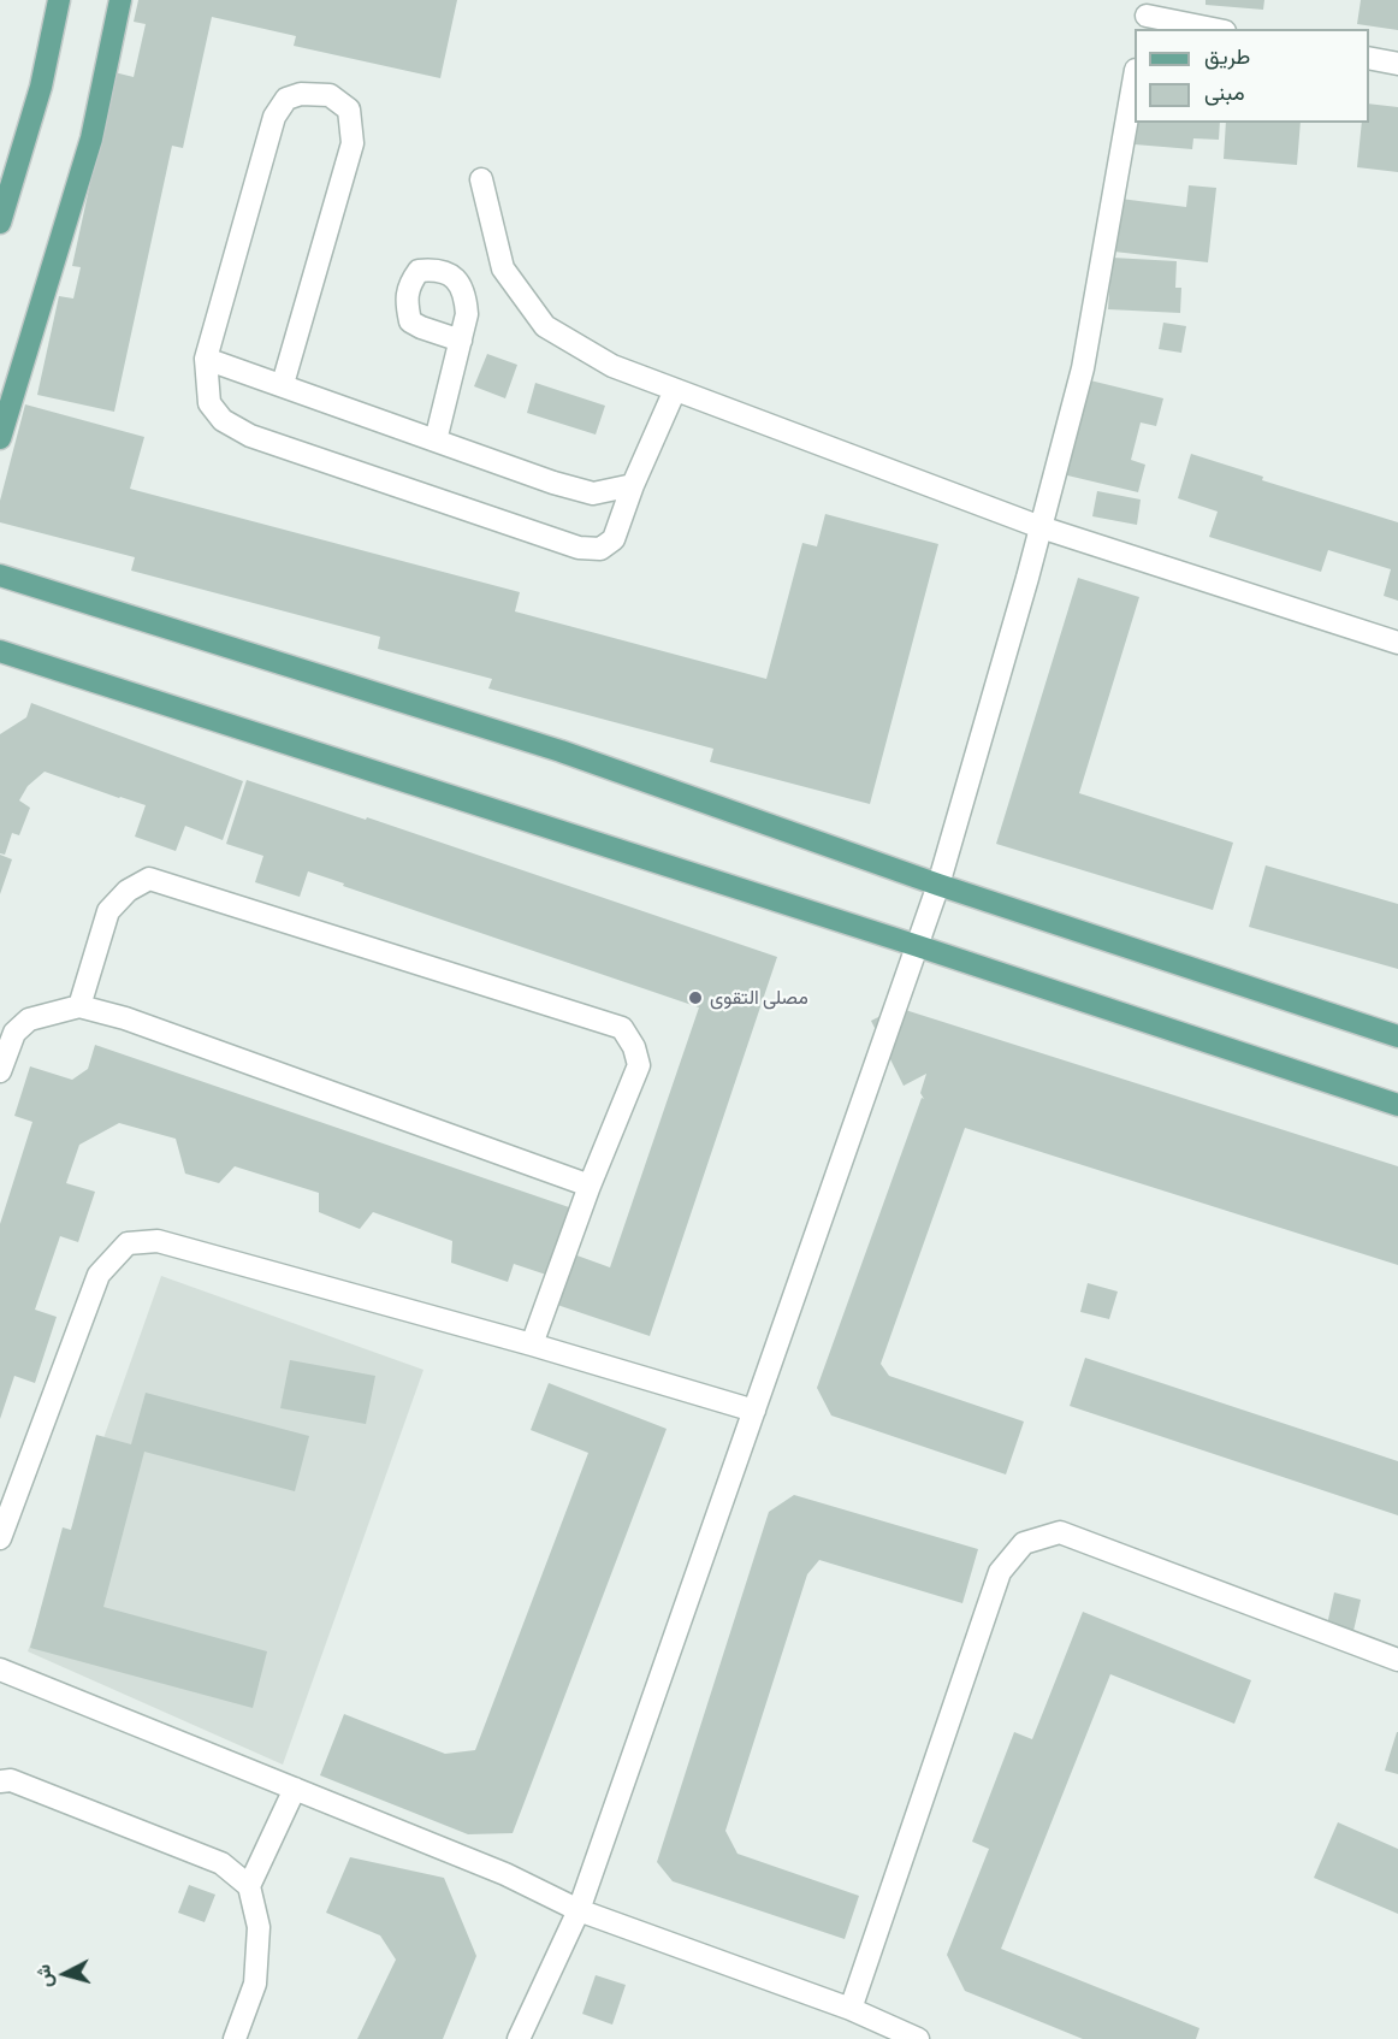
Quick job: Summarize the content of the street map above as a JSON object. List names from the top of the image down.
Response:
{
  "places": ["مصلى التقوى"],
  "legend": ["طريق", "مبنى"],
  "north": "left"
}
